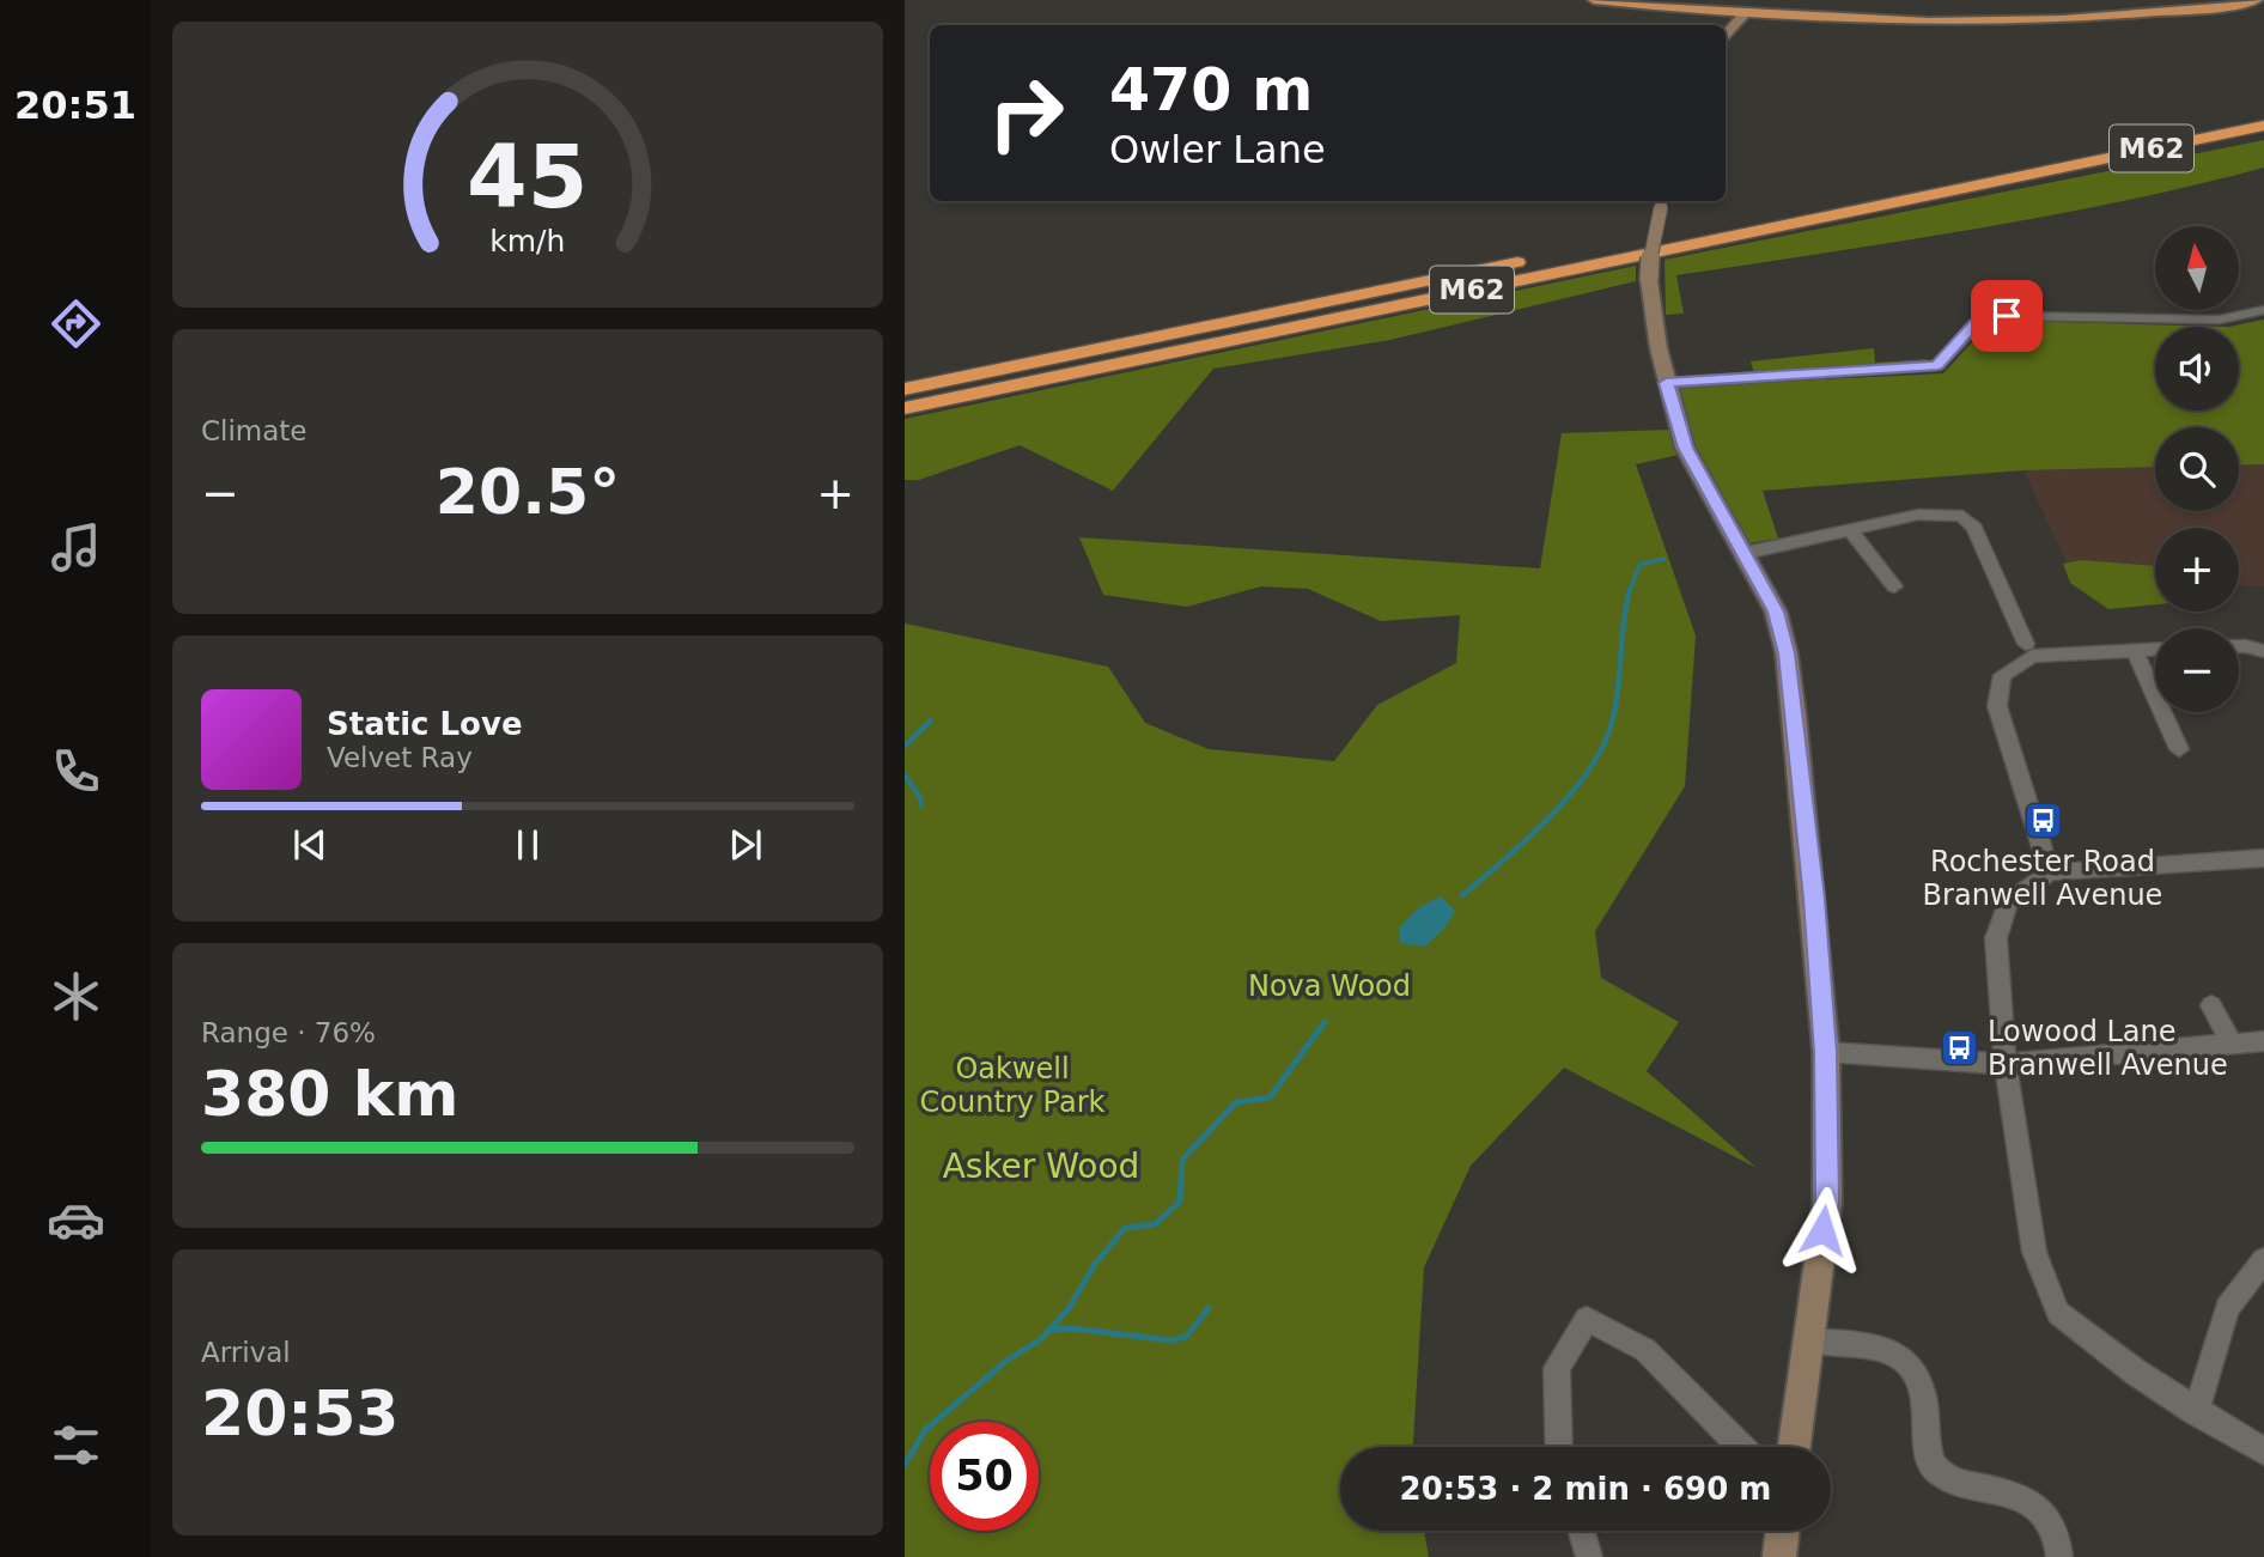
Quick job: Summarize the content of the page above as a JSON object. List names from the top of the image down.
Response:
{
  "streets": {
    "highway": ["M62"]
  },
  "parks": ["Nova Wood", "Oakwell Country Park", "Asker Wood"],
  "places": {
    "bus stop": ["Rochester Road Branwell Avenue", "Lowood Lane Branwell Avenue"]
  },
  "north": "top",
  "page": {
    "tabs": "20:51",
    "turn": ["470 m", "Owler Lane"],
    "map_buttons": ["+", "−"],
    "tile": [
      "Climate",
      ["Range · 76%", "380 km"],
      ["Arrival", "20:53"]
    ],
    "heat": ["−", "20.5°", "+"],
    "song": ["Static Love", "Velvet Ray"],
    "limit": "50",
    "trip": "20:53 · 2 min · 690 m",
    "gauge": ["45", "km/h"]
  }
}
